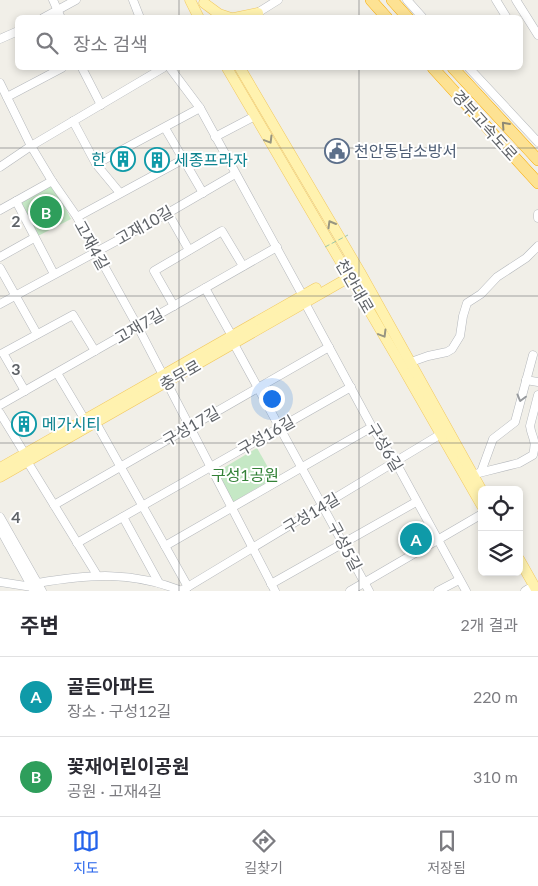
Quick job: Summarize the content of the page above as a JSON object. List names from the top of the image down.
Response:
{
  "streets": {
    "highway": ["경부고속도로"],
    "main road": ["천안대로", "충무로"],
    "street": [
      "고재10길",
      "고재4길",
      "고재7길",
      "구성17길",
      "구성16길",
      "구성6길",
      "구성14길",
      "구성5길"
    ]
  },
  "crossings": [
    ["고재10길", "고재4길"],
    ["고재10길", "구성6길"],
    ["고재4길", "고재7길"],
    ["고재4길", "충무로"],
    ["고재4길", "구성17길"],
    ["고재4길", "구성16길"],
    ["고재4길", "구성14길"],
    ["천안대로", "충무로"],
    ["천안대로", "구성14길"],
    ["고재7길", "구성6길"],
    ["충무로", "구성6길"],
    ["충무로", "구성5길"],
    ["구성17길", "구성6길"],
    ["구성17길", "구성5길"],
    ["구성16길", "구성6길"],
    ["구성16길", "구성5길"],
    ["구성6길", "구성14길"],
    ["구성14길", "구성5길"]
  ],
  "parks": ["구성1공원"],
  "places": {
    "public building": ["천안동남소방서"],
    "building": ["한", "세종프라자", "메가시티"]
  },
  "page": {
    "search": "장소 검색",
    "pins": ["B", "A"],
    "heading": ["주변", "2개 결과"],
    "list": [
      {
        "mark": "A",
        "name": "골든아파트",
        "note": "장소 · 구성12길",
        "value": "220 m"
      },
      {
        "mark": "B",
        "name": "꽃재어린이공원",
        "note": "공원 · 고재4길",
        "value": "310 m"
      }
    ],
    "nav": ["지도", "길찾기", "저장됨"]
  },
  "grid": {
    "rows": ["2", "3", "4"]
  }
}
